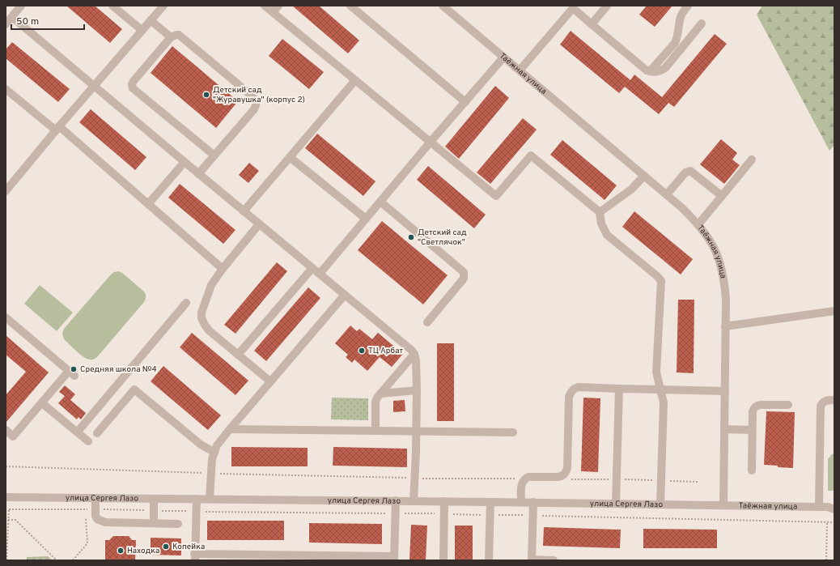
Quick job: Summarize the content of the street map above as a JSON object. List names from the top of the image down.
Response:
{
  "streets": {
    "street": ["Таёжная улица", "улица Сергея Лазо"]
  },
  "crossings": [
    ["Таёжная улица", "улица Сергея Лазо"]
  ],
  "places": [
    "Детский сад \"Журавушка\" (корпус 2)",
    "Детский сад \"Светлячок\"",
    "ТЦ Арбат",
    "Средняя школа №4",
    "Копейка",
    "Находка"
  ],
  "scale_bar": "50 m"
}
